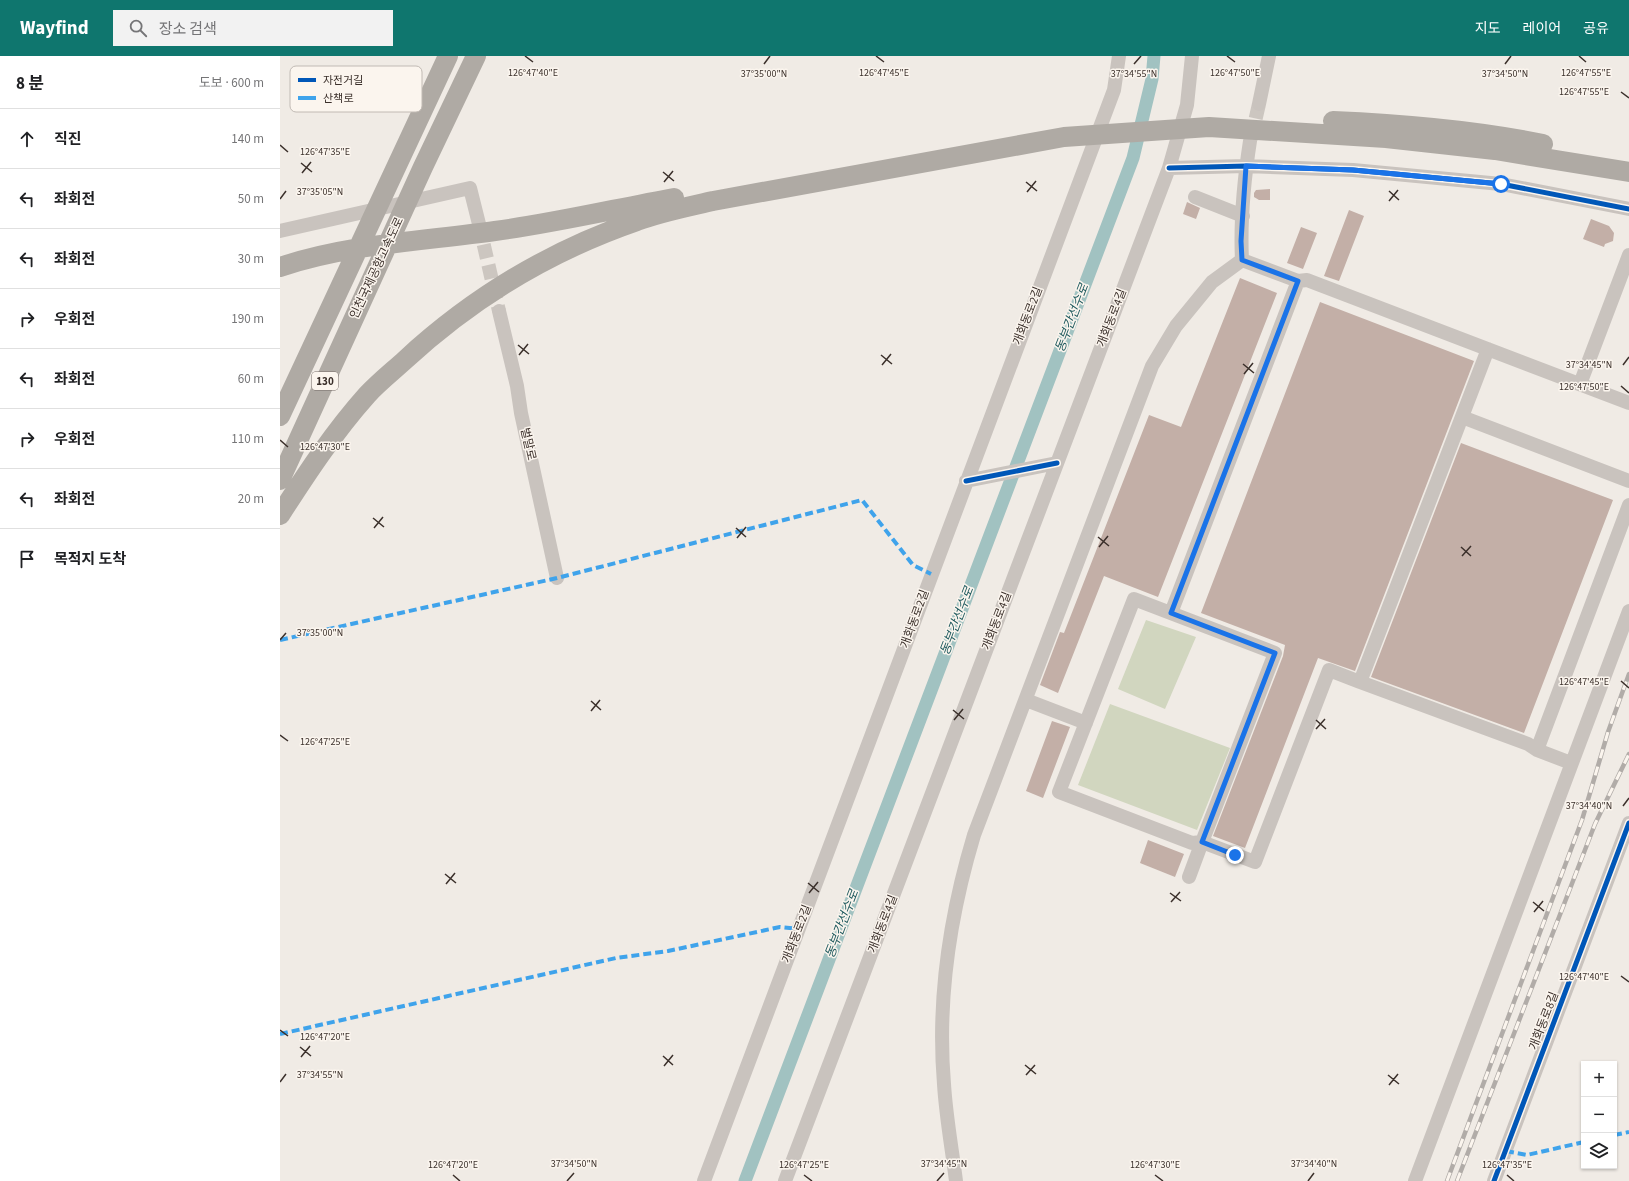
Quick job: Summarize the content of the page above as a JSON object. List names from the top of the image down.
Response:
{
  "streets": {
    "highway": ["인천국제공항고속도로", "130"],
    "street": [
      "개화동로2길",
      "개화동로4길",
      "벌말로",
      "개화동로8길"
    ]
  },
  "water": ["동부간선수로"],
  "legend": ["자전거길", "산책로"],
  "page": {
    "header": "Wayfind",
    "search": "장소 검색",
    "nav": ["지도", "레이어", "공유"],
    "heading": ["8 분", "도보 · 600 m"],
    "list": [
      ["직진", "140 m"],
      ["좌회전", "50 m"],
      ["좌회전", "30 m"],
      ["우회전", "190 m"],
      ["좌회전", "60 m"],
      ["우회전", "110 m"],
      ["좌회전", "20 m"],
      "목적지 도착"
    ],
    "map_buttons": ["+", "−"]
  },
  "coordinates": [
    "126°47'55\"E",
    "126°47'45\"E",
    "126°47'40\"E",
    "126°47'50\"E",
    "37°35'00\"N",
    "37°34'55\"N",
    "37°34'50\"N",
    "126°47'35\"E",
    "37°35'05\"N",
    "37°34'45\"N",
    "126°47'30\"E",
    "126°47'25\"E",
    "37°34'40\"N",
    "126°47'20\"E"
  ]
}
